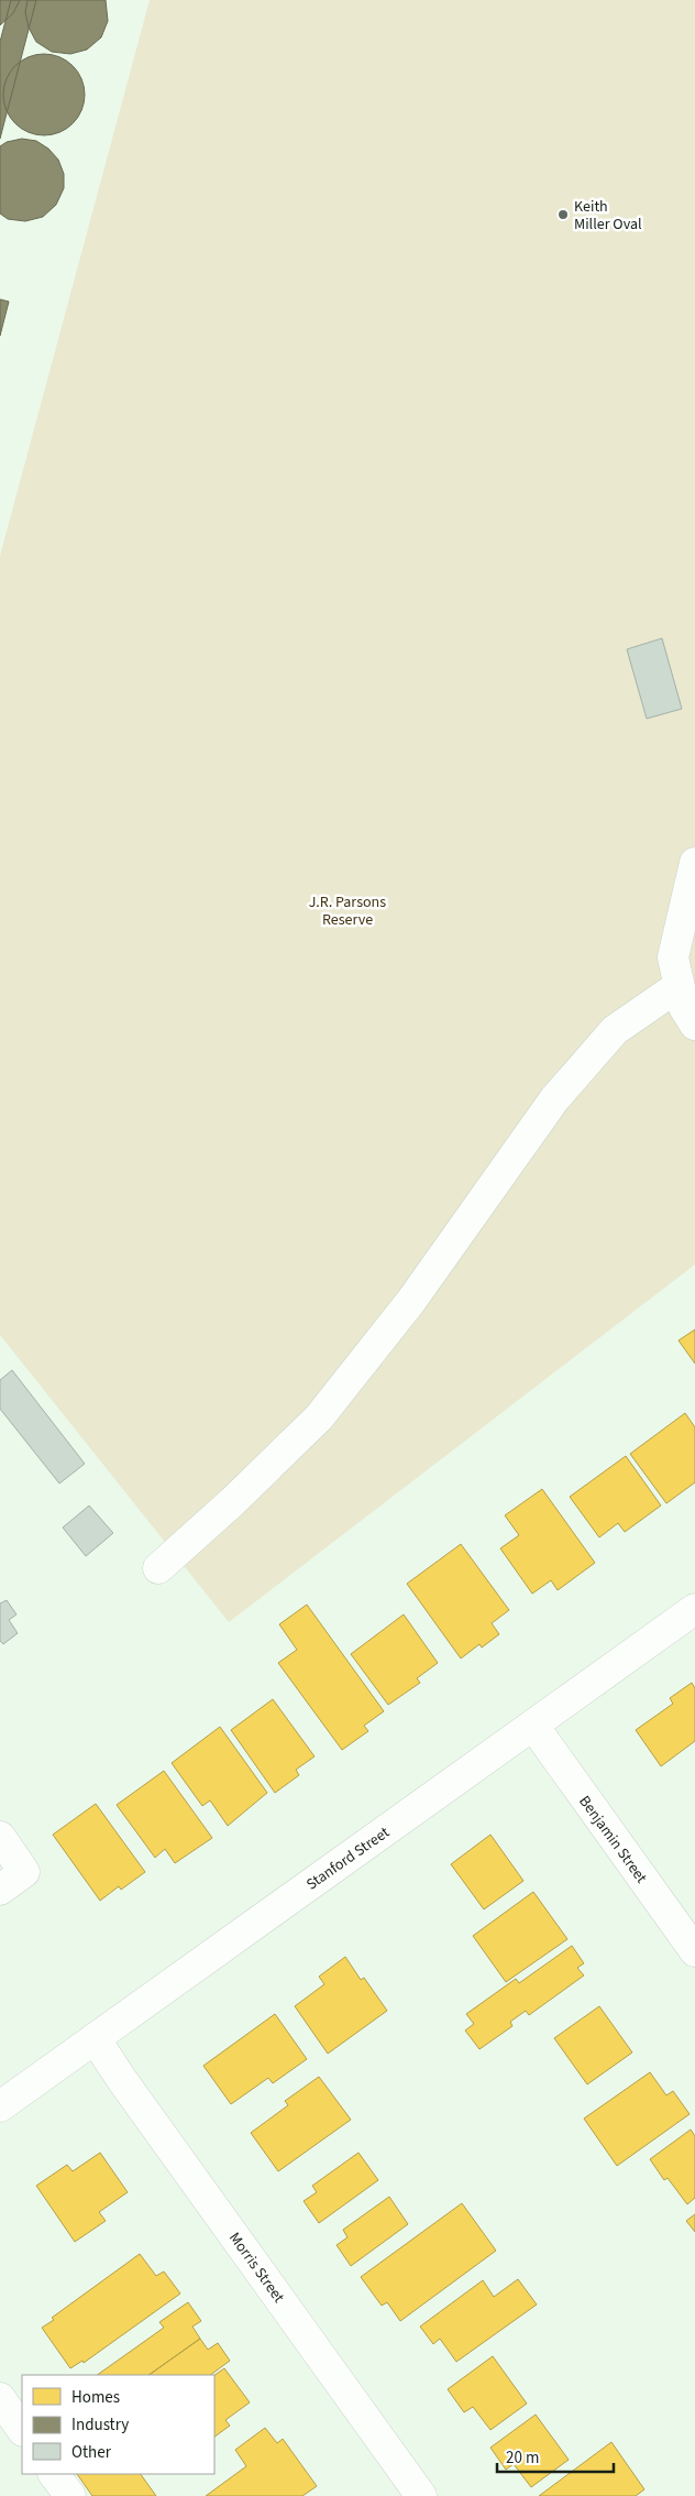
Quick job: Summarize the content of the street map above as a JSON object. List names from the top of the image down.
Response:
{
  "streets": {
    "street": ["Benjamin Street", "Stanford Street", "Morris Street"]
  },
  "crossings": [
    ["Benjamin Street", "Stanford Street"],
    ["Stanford Street", "Morris Street"]
  ],
  "parks": ["J.R. Parsons Reserve"],
  "places": ["Keith Miller Oval"],
  "legend": ["Homes", "Industry", "Other"],
  "scale_bar": "20 m"
}
